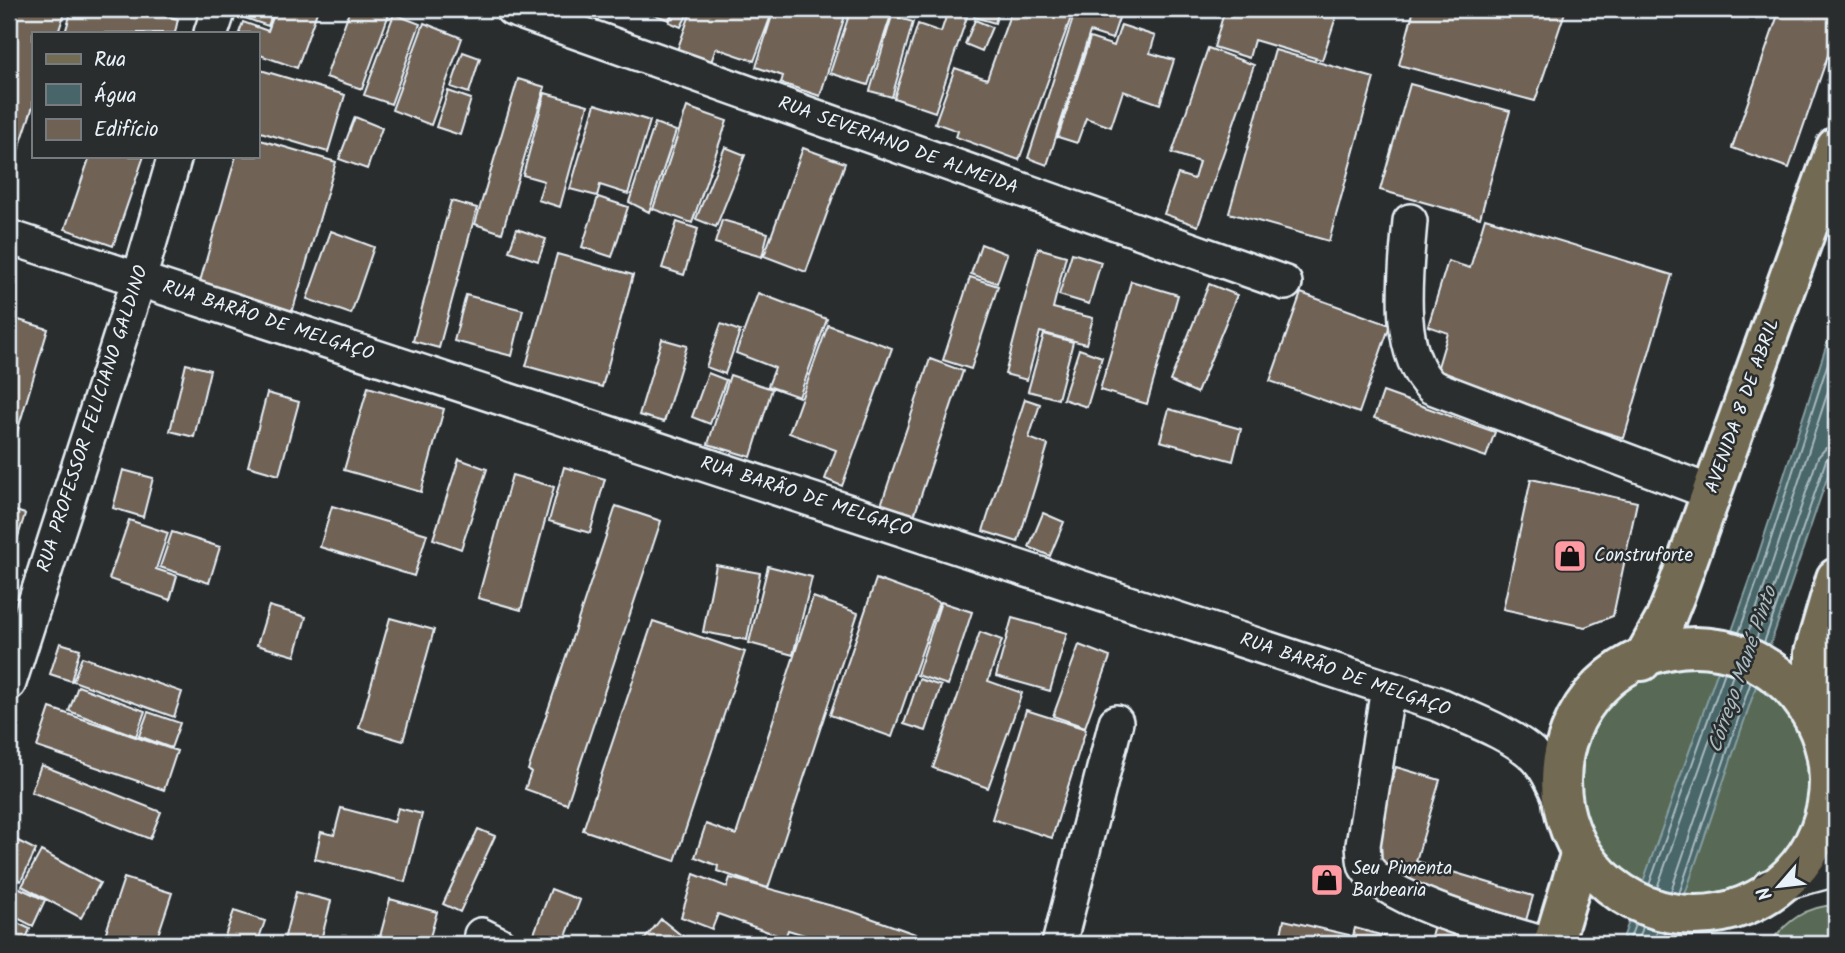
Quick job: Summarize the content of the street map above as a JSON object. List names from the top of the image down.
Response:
{
  "streets": {
    "main road": ["AVENIDA 8 DE ABRIL"],
    "street": ["RUA SEVERIANO DE ALMEIDA", "RUA BARÃO DE MELGAÇO", "RUA PROFESSOR FELICIANO GALDINO"]
  },
  "crossings": [
    ["RUA BARÃO DE MELGAÇO", "AVENIDA 8 DE ABRIL"],
    ["RUA BARÃO DE MELGAÇO", "RUA PROFESSOR FELICIANO GALDINO"]
  ],
  "water": ["Córrego Mané Pinto"],
  "places": {
    "shop": ["Construforte", "Seu Pimenta Barbearia"]
  },
  "legend": ["Rua", "Água", "Edifício"],
  "north": "bottom left"
}
